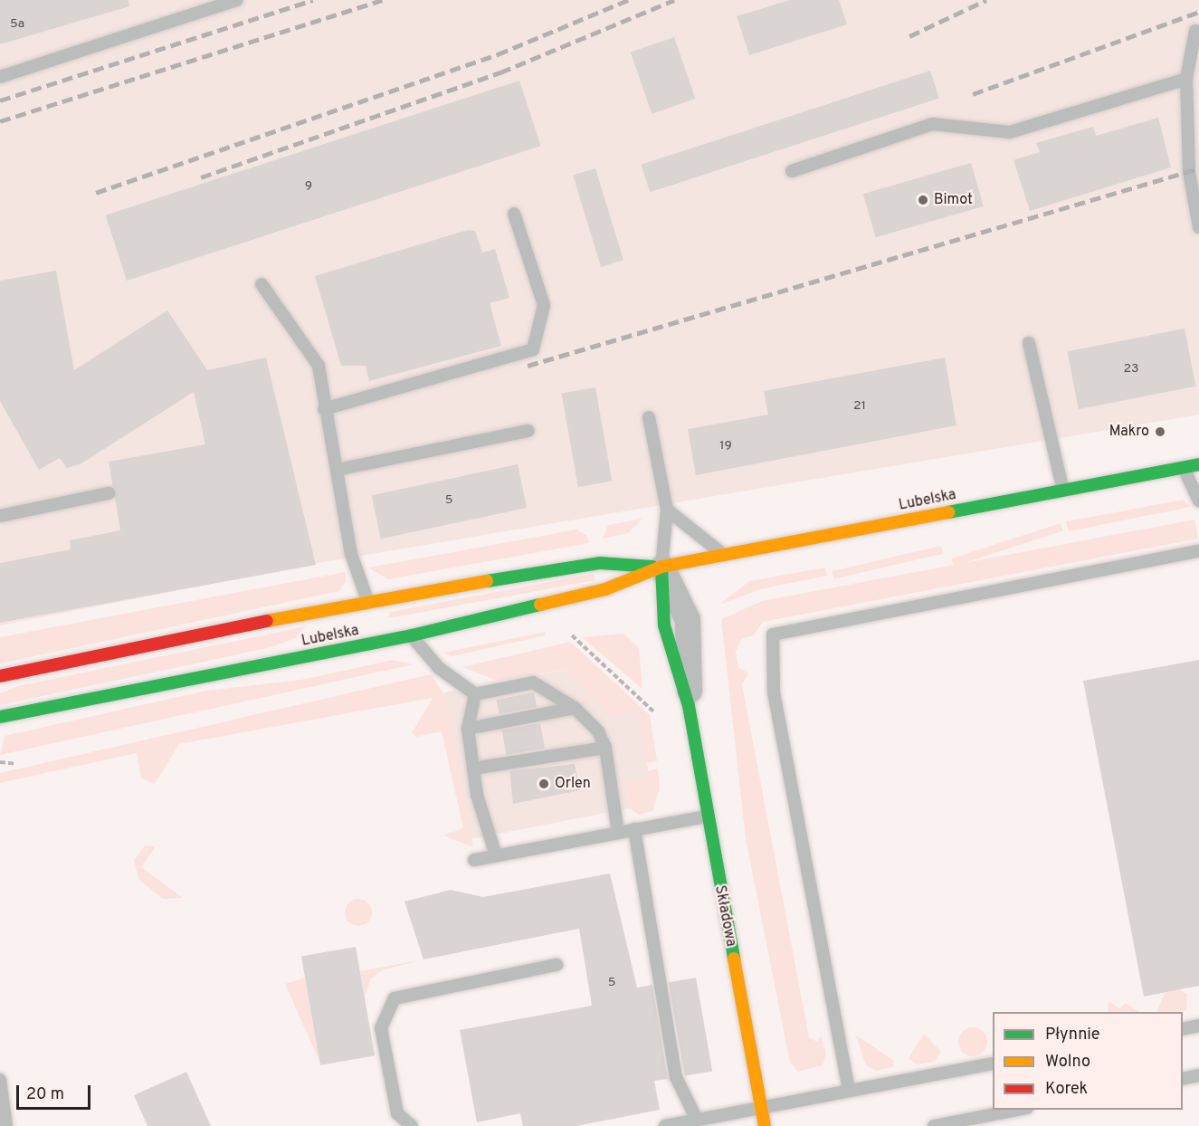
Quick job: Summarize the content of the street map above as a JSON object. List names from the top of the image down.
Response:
{
  "streets": {
    "street": ["Lubelska", "Składowa"]
  },
  "crossings": [
    ["Lubelska", "Składowa"]
  ],
  "places": ["Bimot", "Makro", "Orlen"],
  "house_numbers": [
    "5a",
    "9",
    "23",
    "21",
    "19",
    "5",
    "5"
  ],
  "legend": ["Płynnie", "Wolno", "Korek"],
  "scale_bar": "20 m"
}
